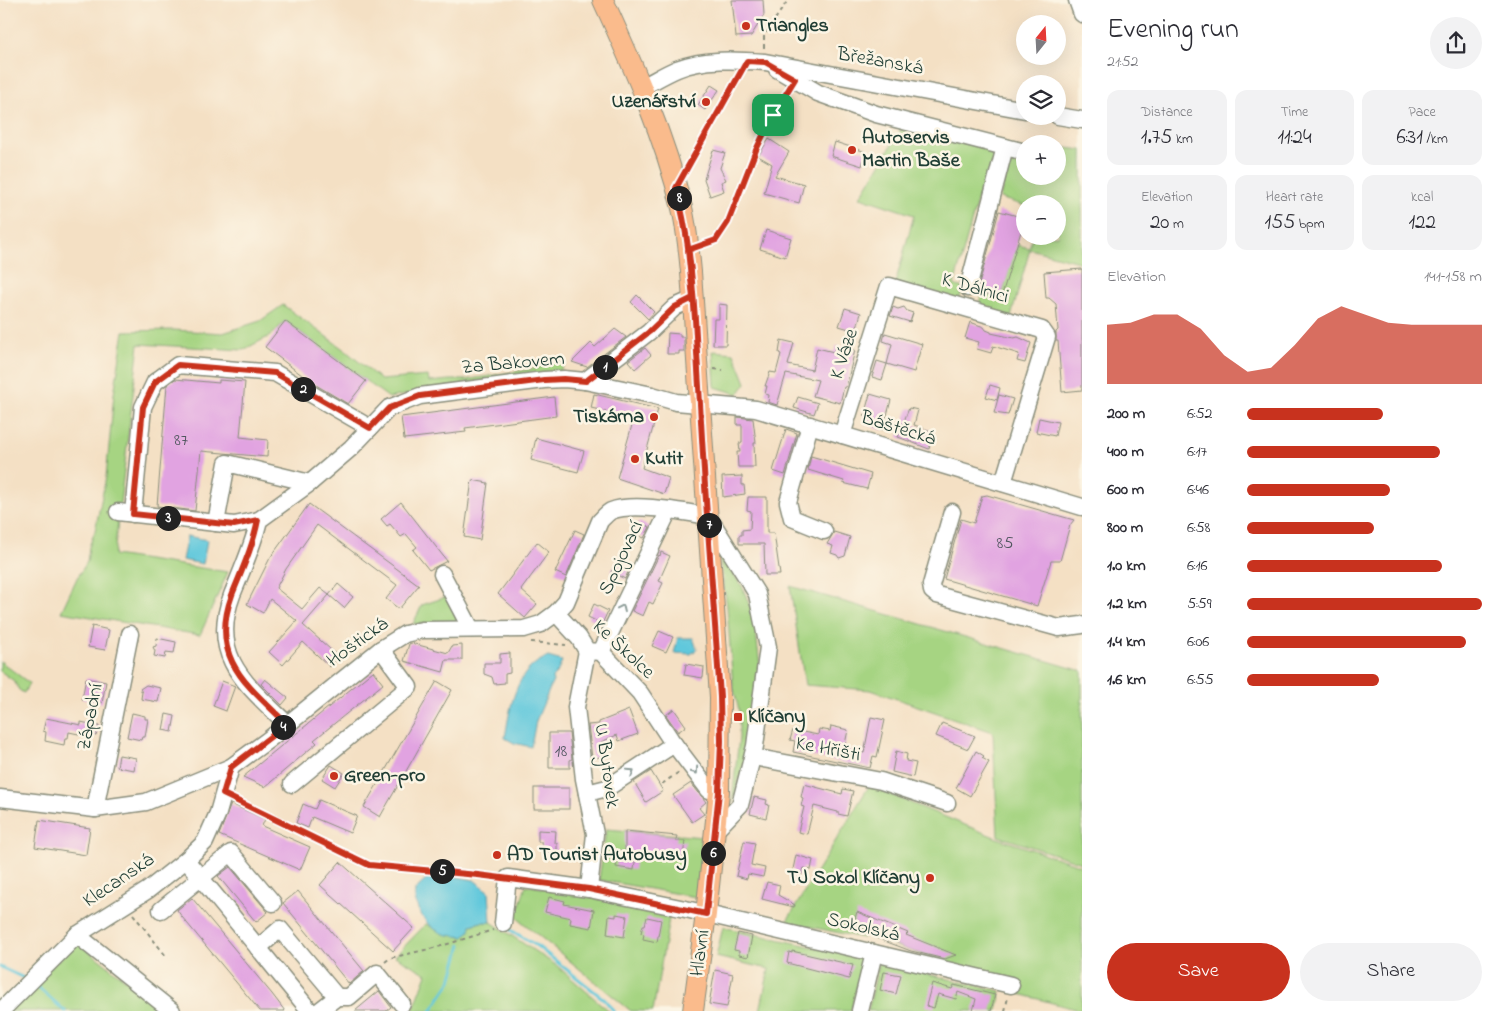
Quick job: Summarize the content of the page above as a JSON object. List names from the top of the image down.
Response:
{
  "streets": {
    "main road": ["Hlavní"],
    "street": [
      "Břežanská",
      "K Dálnici",
      "K Váze",
      "Za Bakovem",
      "Báštěcká",
      "Spojovací",
      "Hoštická",
      "Ke Školce",
      "Západní",
      "Ke Hřišti",
      "U Bytovek",
      "Klecanská",
      "Sokolská"
    ]
  },
  "crossings": [
    ["Břežanská", "Hlavní"],
    ["K Dálnici", "K Váze"],
    ["K Dálnici", "Báštěcká"],
    ["K Váze", "Báštěcká"],
    ["Za Bakovem", "Báštěcká"],
    ["Za Bakovem", "Hlavní"],
    ["Báštěcká", "Hlavní"],
    ["Spojovací", "Hoštická"],
    ["Spojovací", "Ke Školce"],
    ["Spojovací", "U Bytovek"],
    ["Hoštická", "Ke Školce"],
    ["Hoštická", "Západní"],
    ["Hoštická", "Klecanská"],
    ["Hoštická", "Hlavní"],
    ["Ke Školce", "U Bytovek"],
    ["Ke Školce", "Hlavní"],
    ["U Bytovek", "Sokolská"],
    ["Sokolská", "Hlavní"]
  ],
  "one_way": ["Spojovací"],
  "places": {
    "other": [
      "Triangles",
      "Uzenářství",
      "Autoservis Martin Baše",
      "Tiskárna",
      "Kutit",
      "Green-pro",
      "AD Tourist Autobusy",
      "TJ Sokol Klíčany"
    ],
    "transit": ["Klíčany"]
  },
  "house_numbers": ["87", "85", "18"],
  "north": "top",
  "page": {
    "heading": ["Evening run", "21:52"],
    "map_buttons": ["+", "−"],
    "stats": [
      ["Distance", "1.75 km"],
      ["Time", "11:24"],
      ["Pace", "6:31 /km"],
      ["Elevation", "20 m"],
      ["Heart rate", "155 bpm"],
      ["kcal", "122"]
    ],
    "pins": [
      "8",
      "1",
      "2",
      "3",
      "7",
      "4",
      "6",
      "5"
    ],
    "chart": ["Elevation", "141–158 m"],
    "list": [
      {
        "name": "200 m",
        "note": "6:52"
      },
      {
        "name": "400 m",
        "note": "6:17"
      },
      {
        "name": "600 m",
        "note": "6:46"
      },
      {
        "name": "800 m",
        "note": "6:58"
      },
      {
        "name": "1.0 km",
        "note": "6:16"
      },
      {
        "name": "1.2 km",
        "note": "5:59"
      },
      {
        "name": "1.4 km",
        "note": "6:06"
      },
      {
        "name": "1.6 km",
        "note": "6:55"
      }
    ],
    "buttons": ["Save", "Share"]
  }
}
